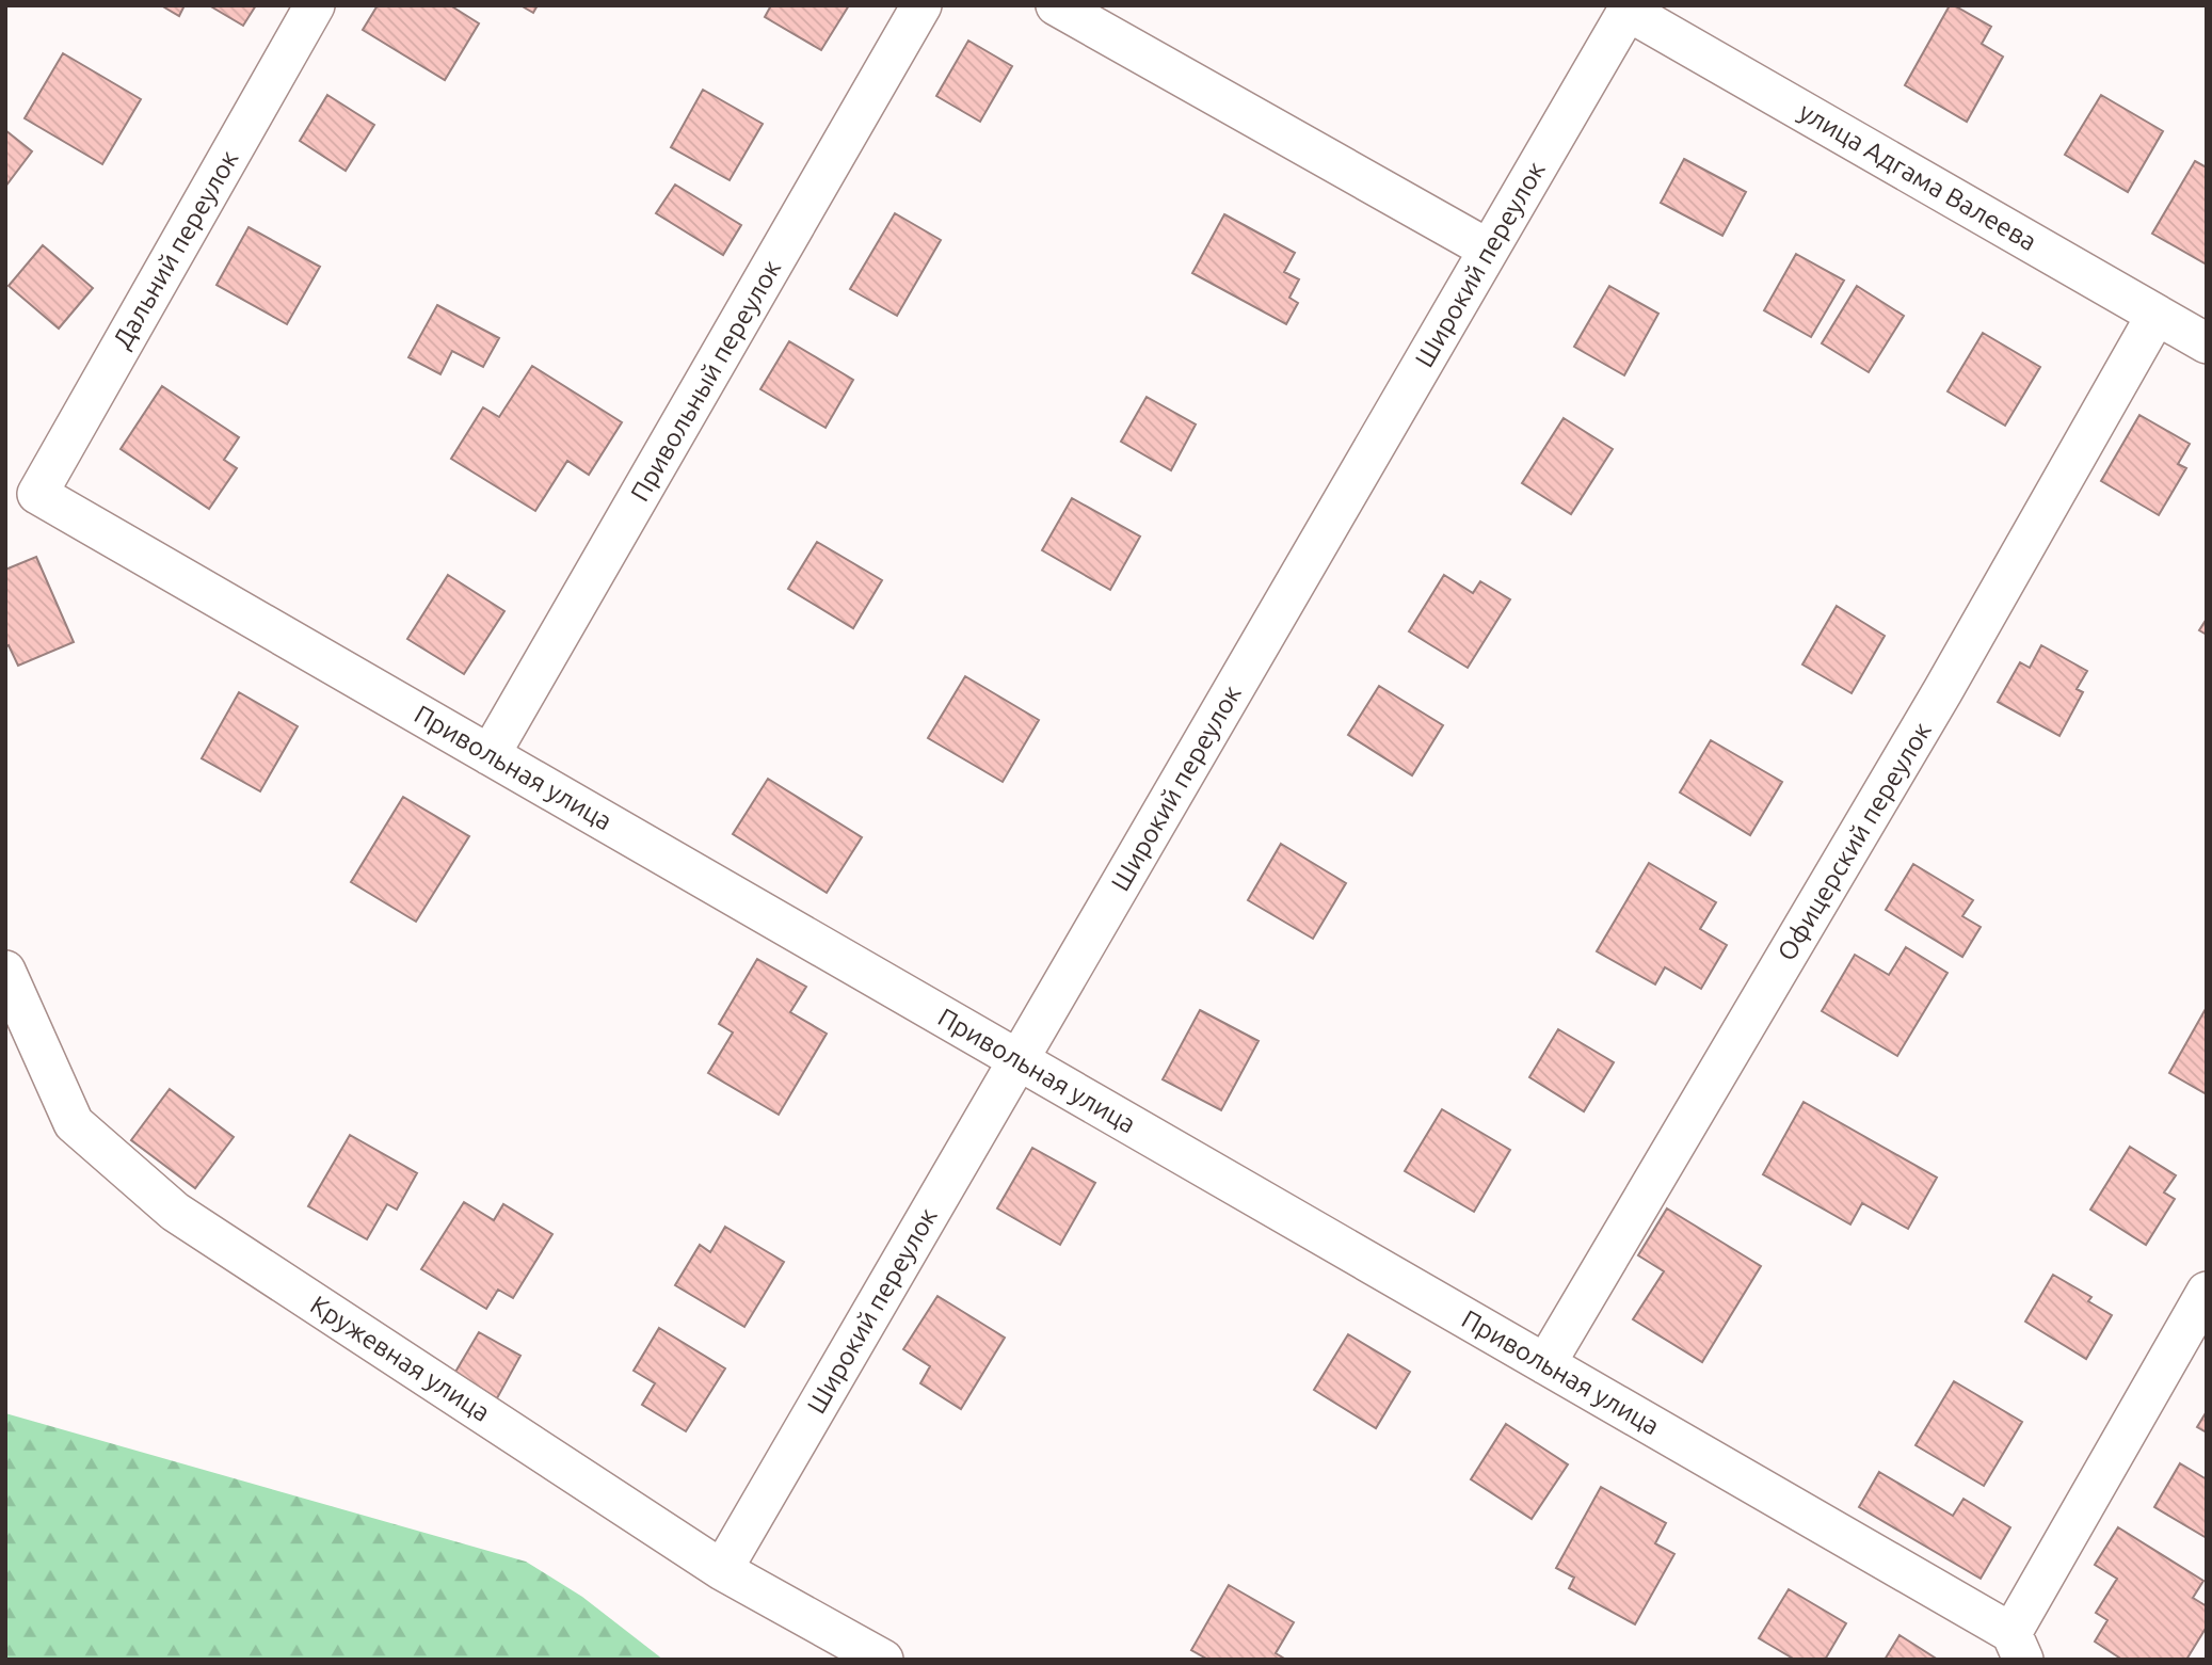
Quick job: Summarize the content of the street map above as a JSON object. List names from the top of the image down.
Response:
{
  "streets": {
    "street": [
      "улица Адгама Валеева",
      "Дальний переулок",
      "Широкий переулок",
      "Привольный переулок",
      "Привольная улица",
      "Офицерский переулок",
      "Кружевная улица"
    ]
  },
  "crossings": [
    ["улица Адгама Валеева", "Широкий переулок"],
    ["улица Адгама Валеева", "Офицерский переулок"],
    ["Дальний переулок", "Привольная улица"],
    ["Широкий переулок", "Привольная улица"],
    ["Широкий переулок", "Кружевная улица"],
    ["Привольный переулок", "Привольная улица"],
    ["Привольная улица", "Офицерский переулок"]
  ]
}
